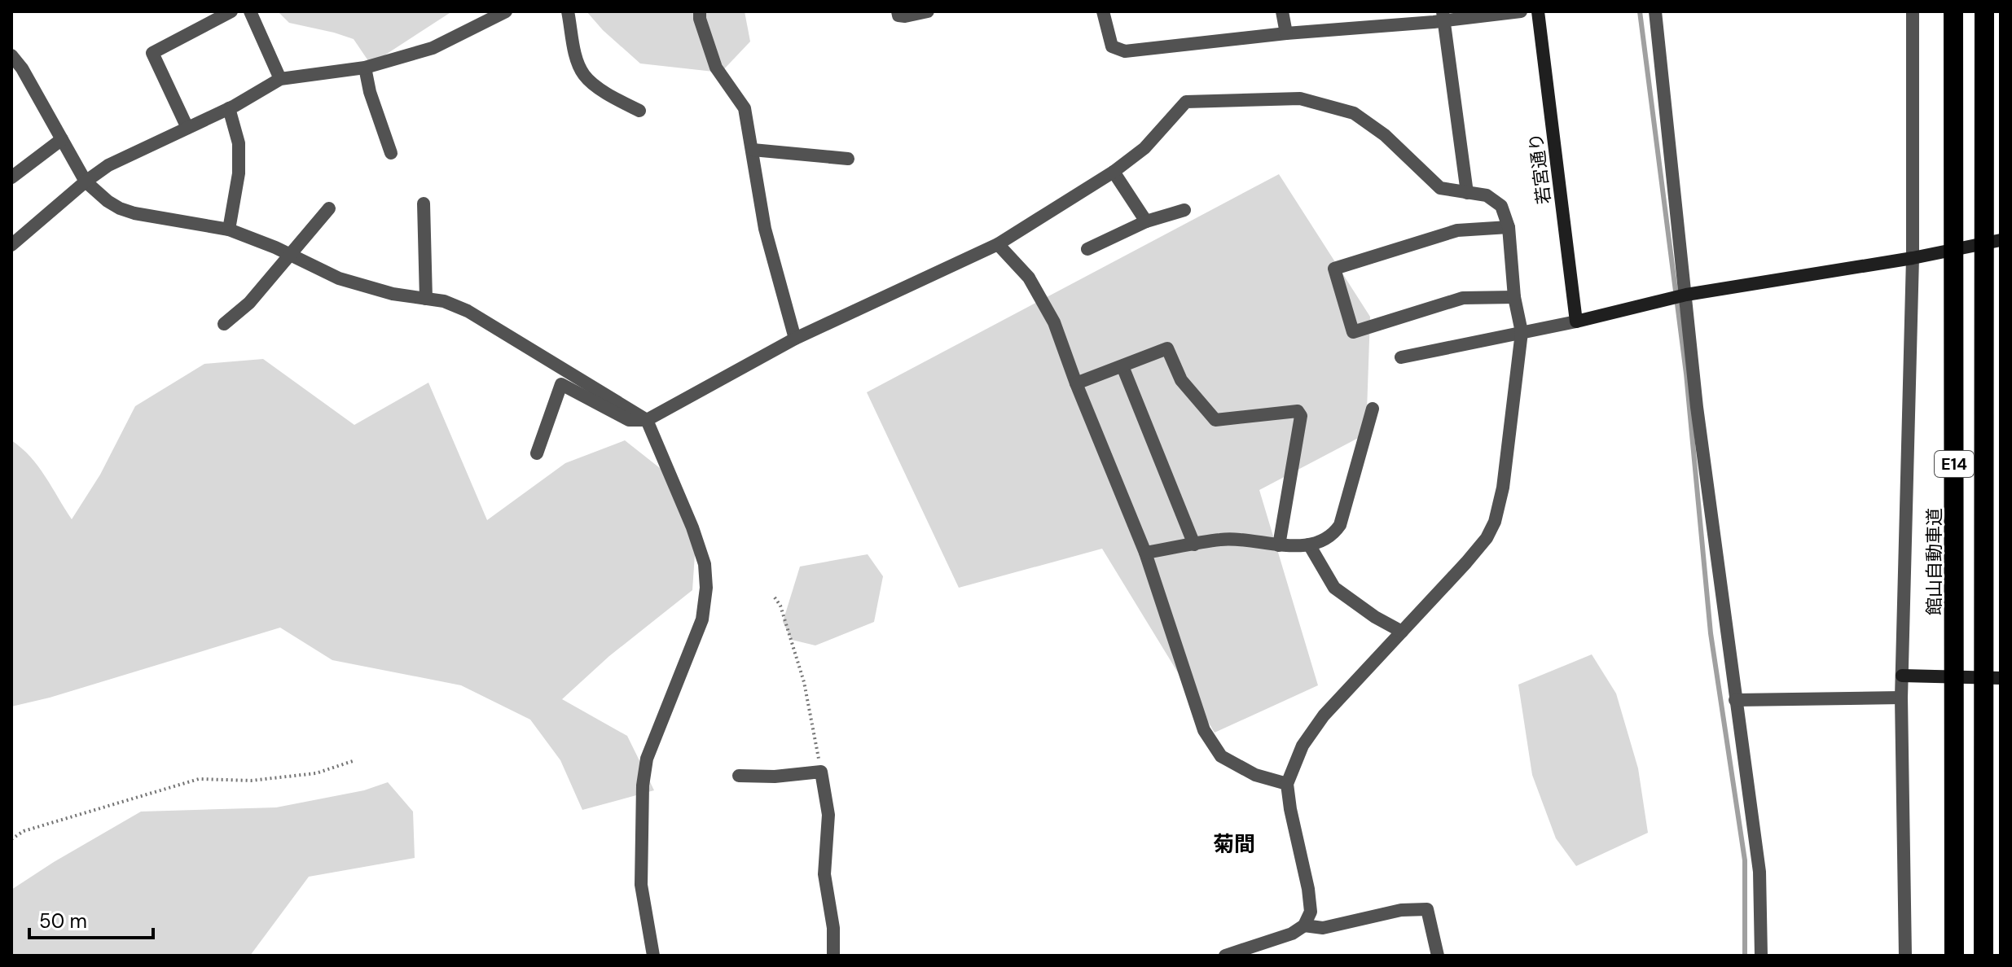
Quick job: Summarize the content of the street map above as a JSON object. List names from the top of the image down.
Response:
{
  "streets": {
    "highway": ["E14", "館山自動車道"],
    "street": ["若宮通り"]
  },
  "districts": ["菊間"],
  "scale_bar": "50 m"
}
